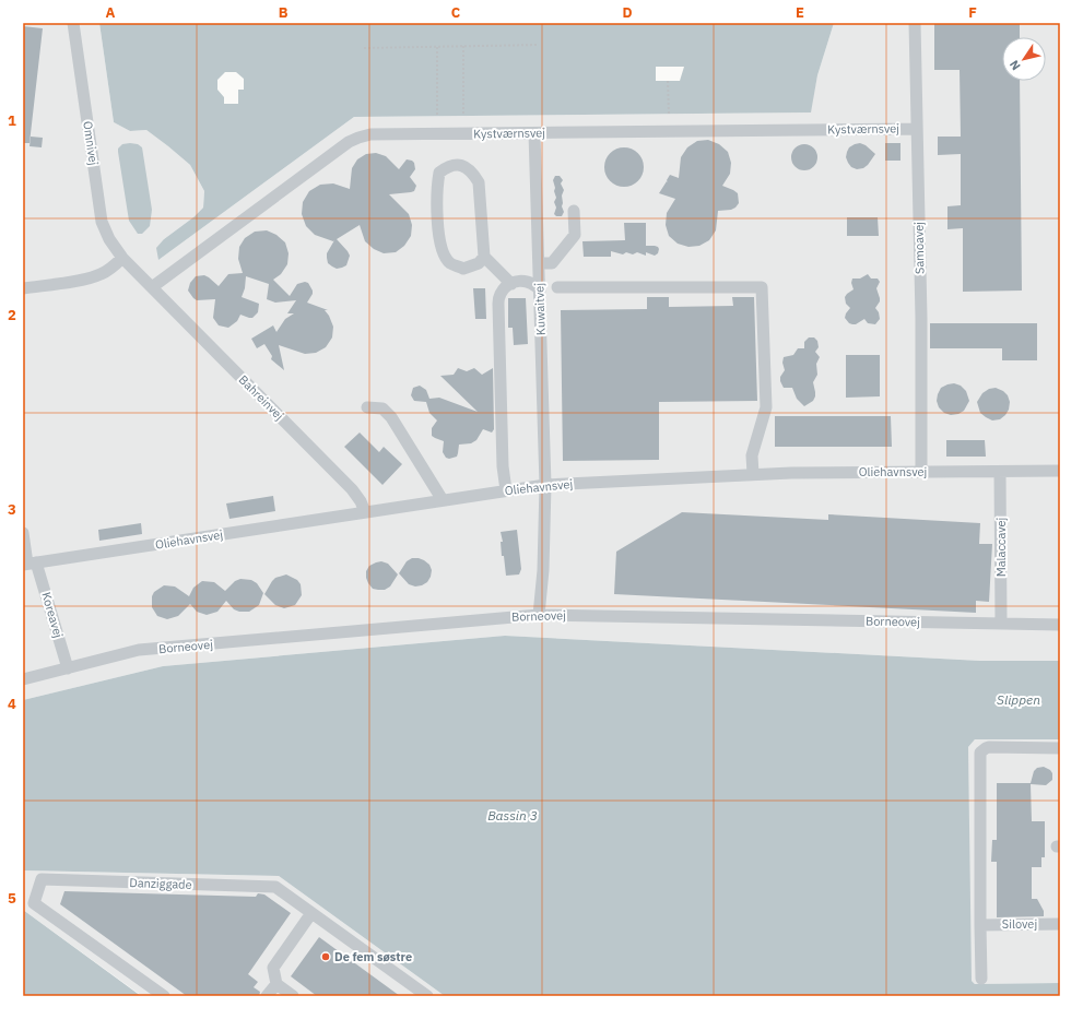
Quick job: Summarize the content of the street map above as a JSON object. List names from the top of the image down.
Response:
{
  "streets": {
    "street": [
      "Kystværnsvej",
      "Omnivej",
      "Samoavej",
      "Kuwaitvej",
      "Bahreinvej",
      "Oliehavnsvej",
      "Malaccavej",
      "Koreavej",
      "Borneovej",
      "Danziggade",
      "Silovej"
    ]
  },
  "crossings": [
    ["Kystværnsvej", "Omnivej"],
    ["Kystværnsvej", "Samoavej"],
    ["Kystværnsvej", "Kuwaitvej"],
    ["Kystværnsvej", "Bahreinvej"],
    ["Omnivej", "Bahreinvej"],
    ["Samoavej", "Oliehavnsvej"],
    ["Kuwaitvej", "Oliehavnsvej"],
    ["Kuwaitvej", "Borneovej"],
    ["Bahreinvej", "Oliehavnsvej"],
    ["Oliehavnsvej", "Malaccavej"],
    ["Oliehavnsvej", "Koreavej"],
    ["Malaccavej", "Borneovej"],
    ["Koreavej", "Borneovej"]
  ],
  "water": ["Slippen", "Bassin 3"],
  "places": ["De fem søstre"],
  "north": "bottom left",
  "grid": {
    "columns": [
      "A",
      "B",
      "C",
      "D",
      "E",
      "F"
    ],
    "rows": [
      "1",
      "2",
      "3",
      "4",
      "5"
    ]
  }
}
